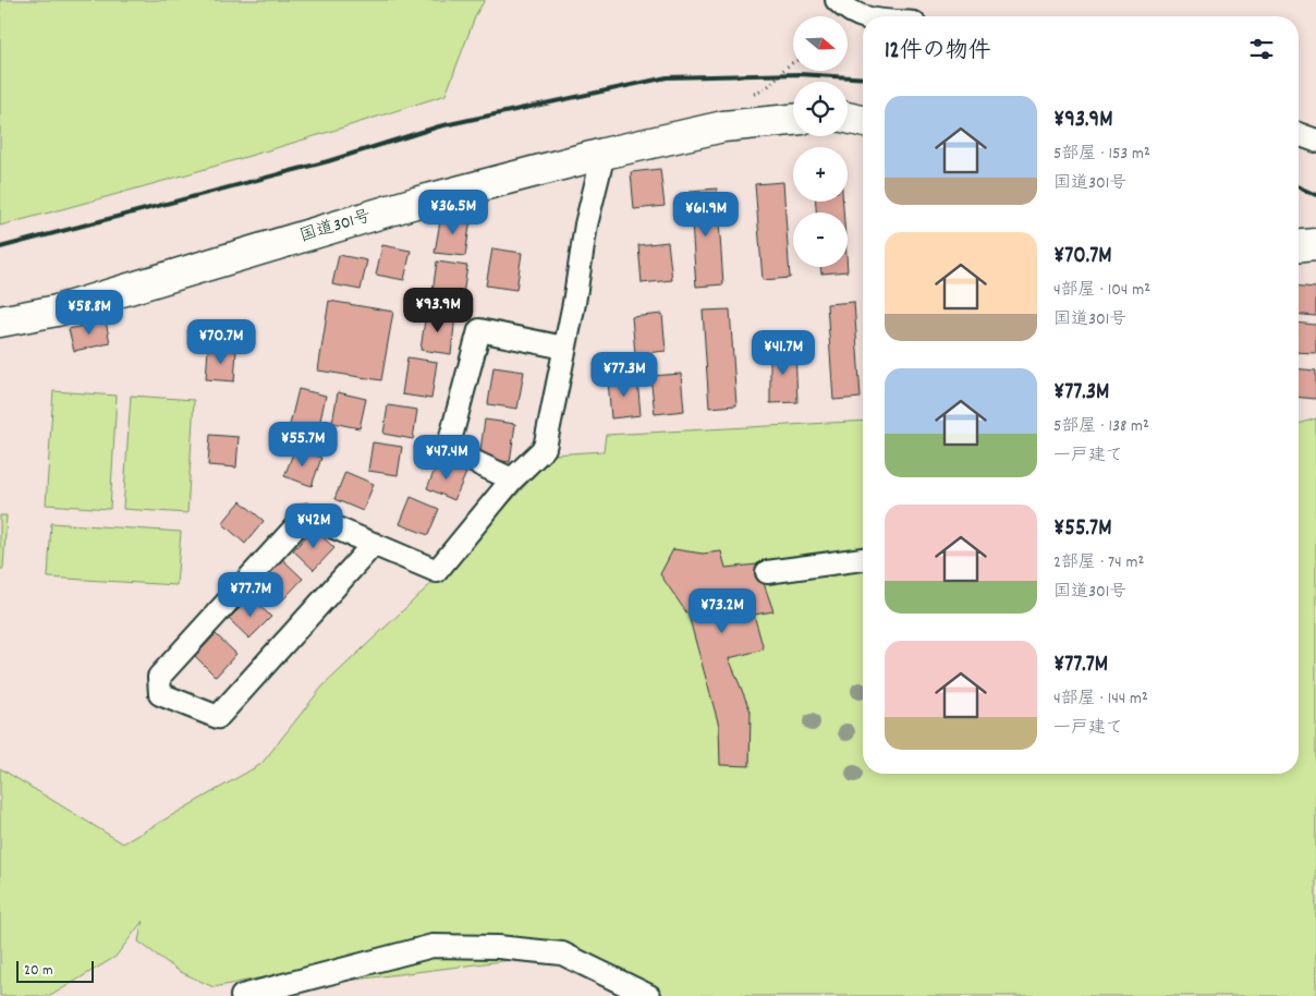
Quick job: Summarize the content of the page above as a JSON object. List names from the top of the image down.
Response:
{
  "streets": {
    "highway": ["国道301号"]
  },
  "scale_bar": "20 m",
  "north": "right",
  "page": {
    "map_buttons": ["+", "−"],
    "heading": "12件の物件",
    "list": [
      {
        "name": "¥93.9M",
        "note": "5部屋 · 153 m² · 国道301号"
      },
      {
        "name": "¥70.7M",
        "note": "4部屋 · 104 m² · 国道301号"
      },
      {
        "name": "¥77.3M",
        "note": "5部屋 · 138 m² · 一戸建て"
      },
      {
        "name": "¥55.7M",
        "note": "2部屋 · 74 m² · 国道301号"
      },
      {
        "name": "¥77.7M",
        "note": "4部屋 · 144 m² · 一戸建て"
      }
    ],
    "price": [
      "¥36.5M",
      "¥61.9M",
      "¥93.9M",
      "¥58.8M",
      "¥70.7M",
      "¥41.7M",
      "¥77.3M",
      "¥55.7M",
      "¥47.4M",
      "¥42M",
      "¥77.7M",
      "¥73.2M"
    ],
    "scale": "20 m"
  }
}
